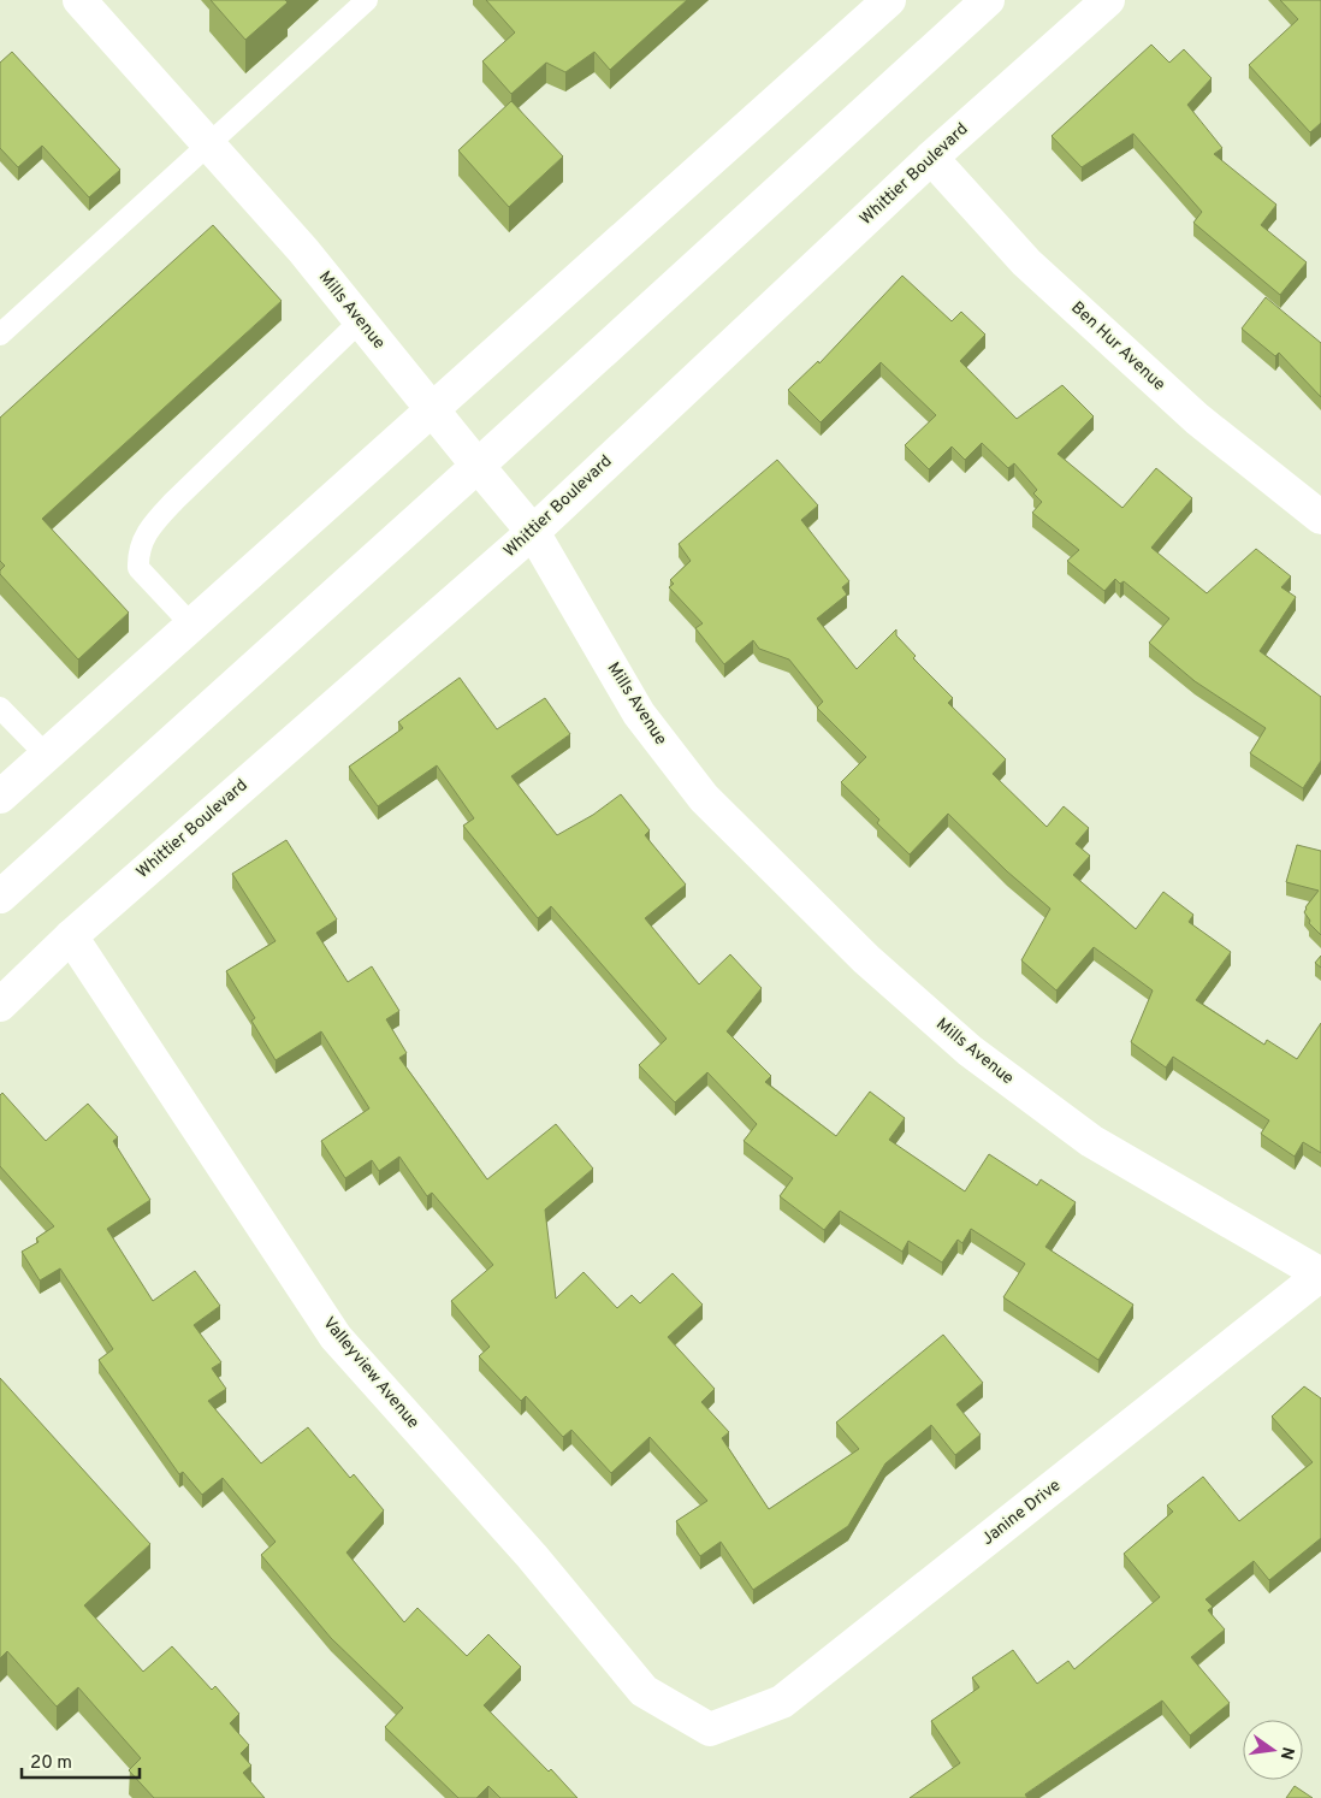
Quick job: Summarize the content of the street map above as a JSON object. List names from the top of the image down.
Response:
{
  "streets": {
    "street": [
      "Whittier Boulevard",
      "Mills Avenue",
      "Ben Hur Avenue",
      "Valleyview Avenue",
      "Janine Drive"
    ]
  },
  "crossings": [
    ["Whittier Boulevard", "Mills Avenue"],
    ["Whittier Boulevard", "Ben Hur Avenue"],
    ["Whittier Boulevard", "Valleyview Avenue"],
    ["Mills Avenue", "Janine Drive"],
    ["Valleyview Avenue", "Janine Drive"]
  ],
  "scale_bar": "20 m",
  "north": "right"
}
